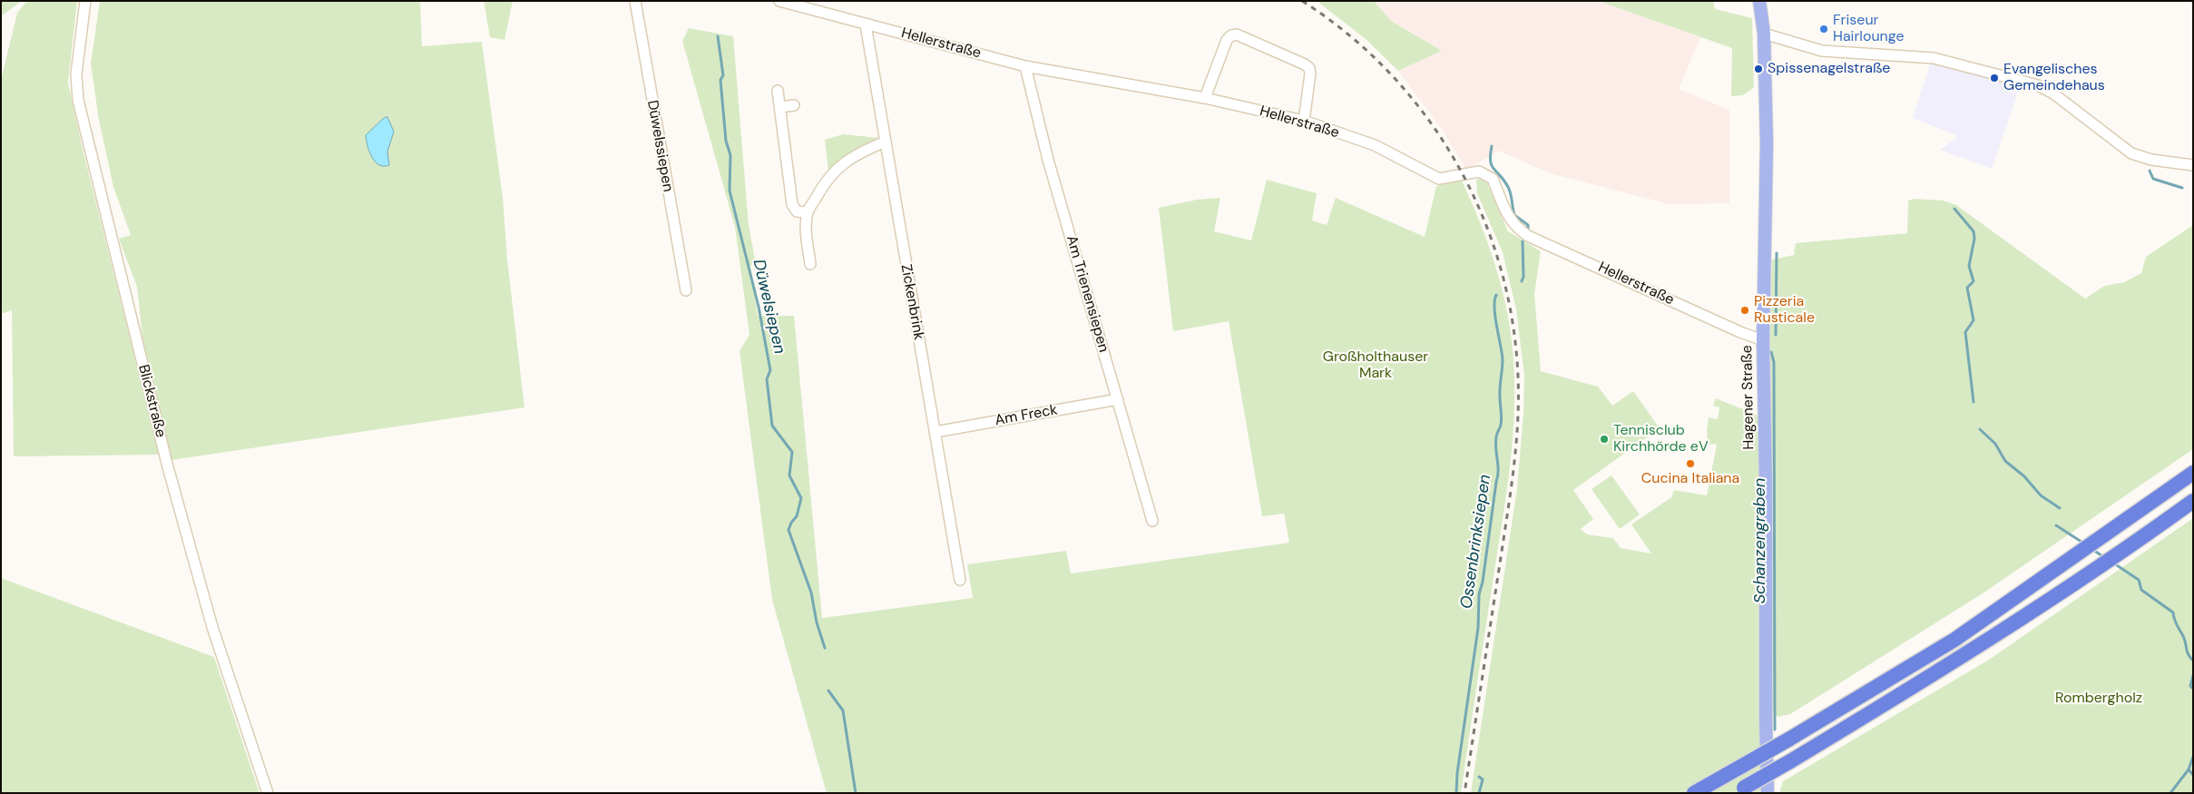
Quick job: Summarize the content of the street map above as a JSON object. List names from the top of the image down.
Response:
{
  "streets": {
    "main road": ["Hagener Straße"],
    "street": [
      "Hellerstraße",
      "Düwelssiepen",
      "Am Trienensiepen",
      "Zickenbrink",
      "Blickstraße",
      "Am Freck"
    ]
  },
  "crossings": [
    ["Hellerstraße", "Am Trienensiepen"],
    ["Hellerstraße", "Zickenbrink"],
    ["Hellerstraße", "Hagener Straße"],
    ["Am Trienensiepen", "Am Freck"],
    ["Zickenbrink", "Am Freck"]
  ],
  "water": ["Düwelsiepen", "Schanzengraben", "Ossenbrinksiepen"],
  "parks": ["Großholthauser Mark", "Rombergholz"],
  "places": [
    "Friseur Hairlounge",
    "Spissenagelstraße",
    "Evangelisches Gemeindehaus",
    "Pizzeria Rusticale",
    "Tennisclub Kirchhörde eV",
    "Cucina Italiana"
  ]
}
